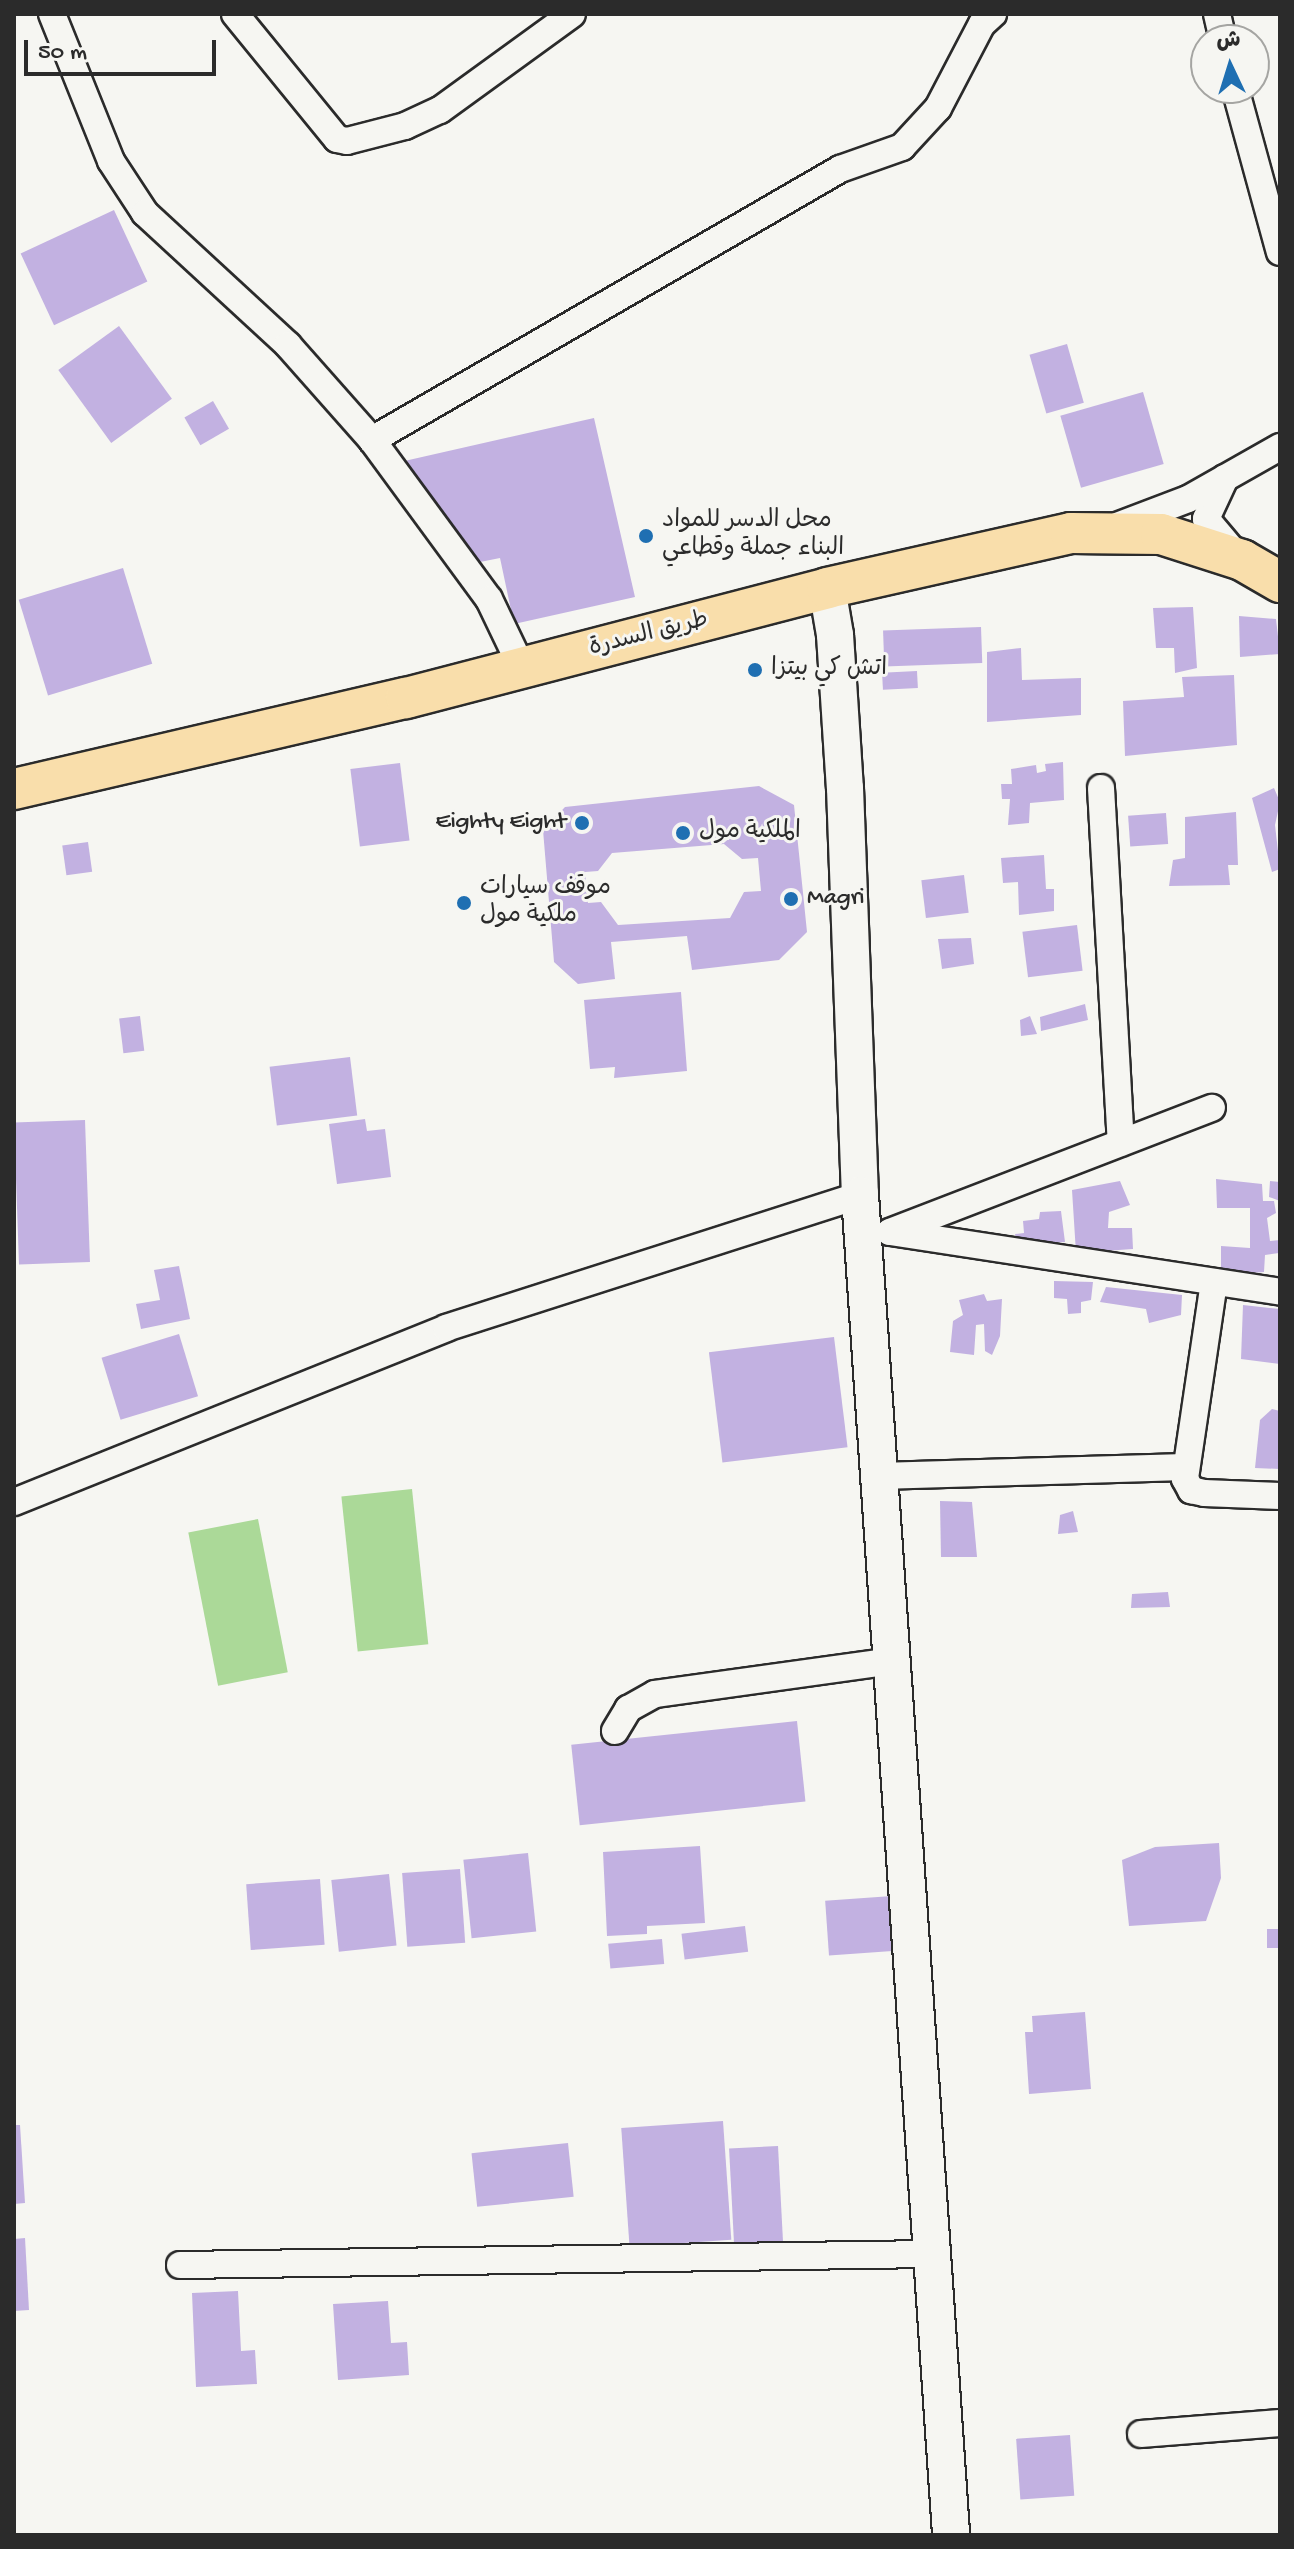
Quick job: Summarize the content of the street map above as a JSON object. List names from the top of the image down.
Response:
{
  "streets": {
    "main road": ["طريق السدرة"]
  },
  "places": [
    "محل الدسر للمواد البناء جملة وقطاعي",
    "اتش كي بيتزا",
    "Eighty Eight",
    "الملكية مول",
    "Magri",
    "موقف سيارات ملكية مول"
  ],
  "scale_bar": "50 m",
  "north": "top"
}
